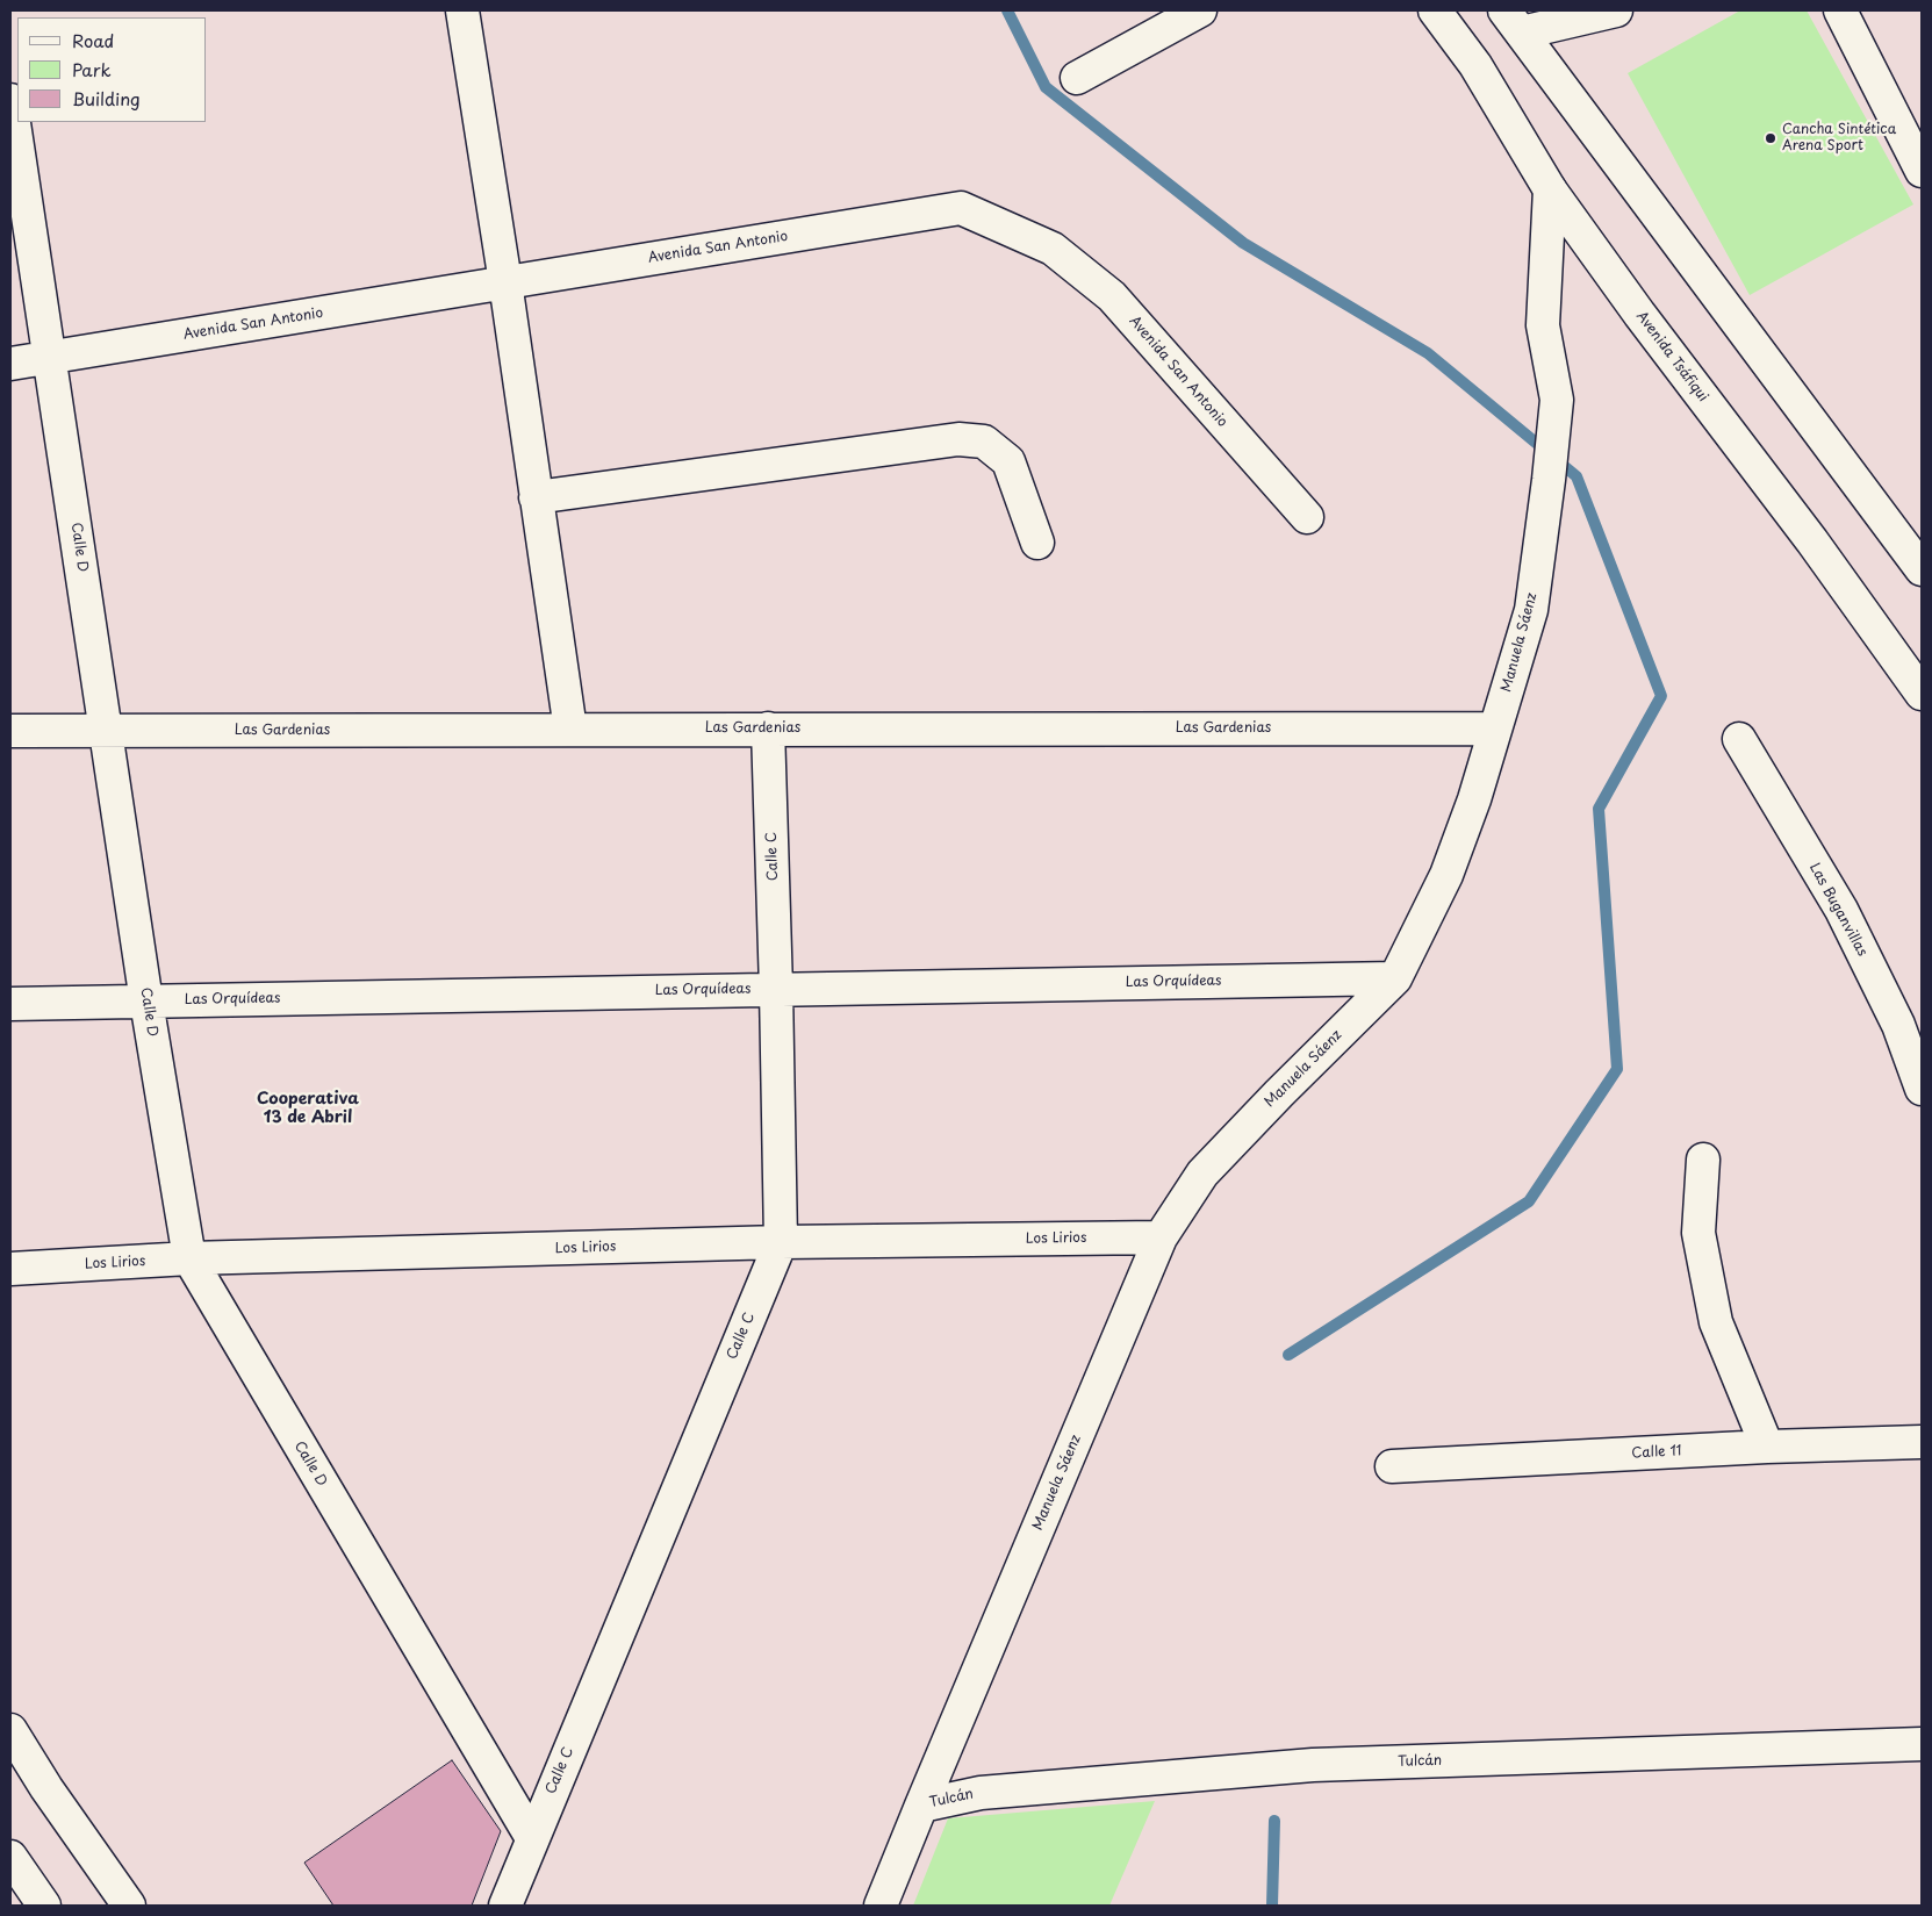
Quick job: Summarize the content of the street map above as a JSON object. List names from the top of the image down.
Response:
{
  "streets": {
    "street": [
      "Avenida San Antonio",
      "Avenida Tsáfiqui",
      "Calle D",
      "Manuela Sáenz",
      "Las Gardenias",
      "Calle C",
      "Las Buganvillas",
      "Las Orquídeas",
      "Los Lirios",
      "Calle 11",
      "Tulcán"
    ]
  },
  "crossings": [
    ["Avenida San Antonio", "Calle D"],
    ["Avenida Tsáfiqui", "Manuela Sáenz"],
    ["Calle D", "Las Gardenias"],
    ["Calle D", "Calle C"],
    ["Calle D", "Las Orquídeas"],
    ["Calle D", "Los Lirios"],
    ["Manuela Sáenz", "Las Gardenias"],
    ["Manuela Sáenz", "Las Orquídeas"],
    ["Manuela Sáenz", "Los Lirios"],
    ["Manuela Sáenz", "Tulcán"],
    ["Las Gardenias", "Calle C"],
    ["Calle C", "Las Orquídeas"],
    ["Calle C", "Los Lirios"]
  ],
  "districts": ["Cooperativa 13 de Abril"],
  "places": ["Cancha Sintética Arena Sport"],
  "legend": ["Road", "Park", "Building"]
}
